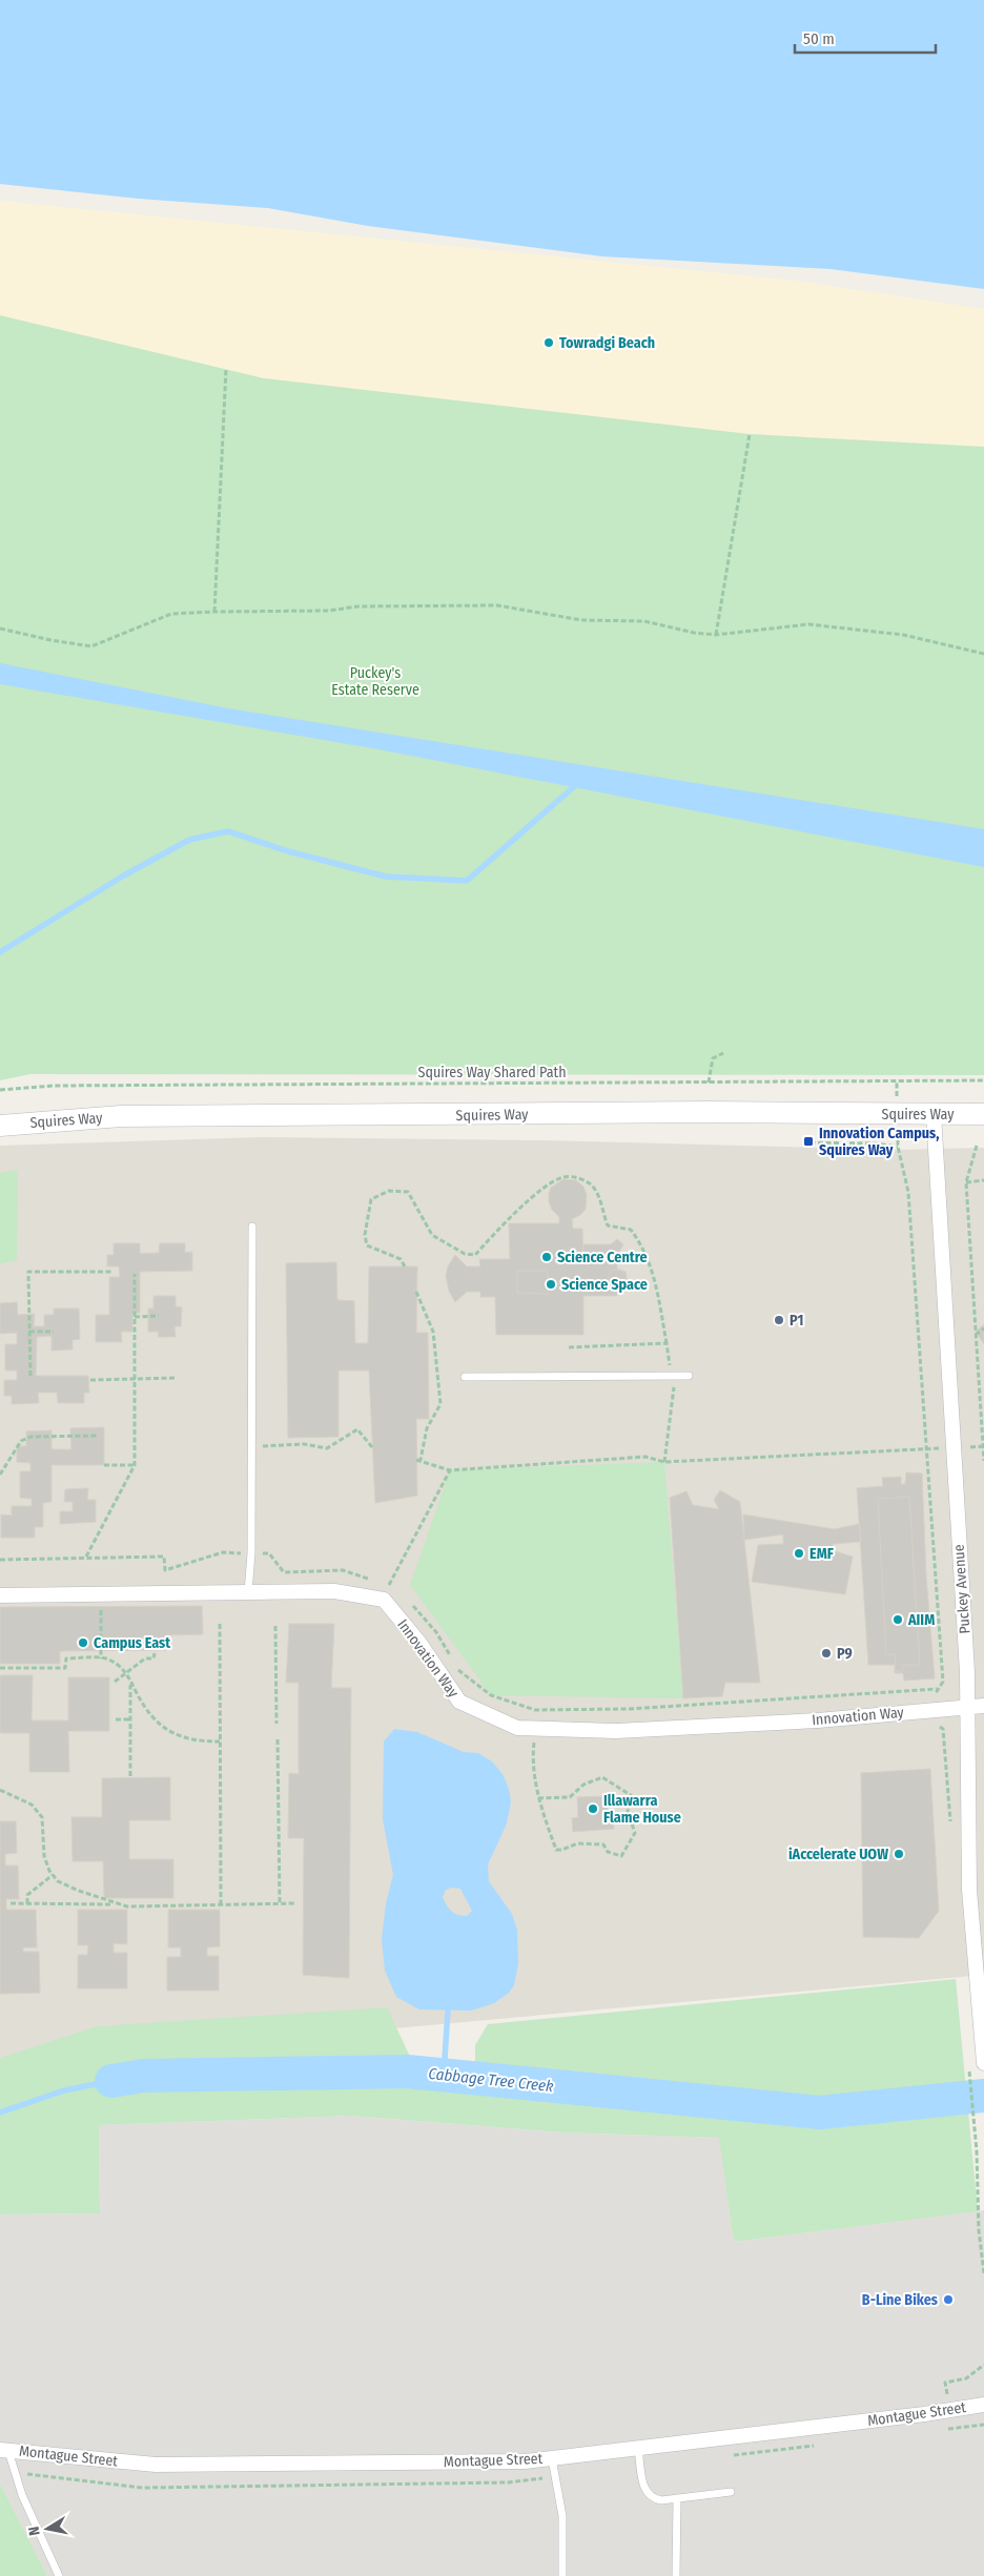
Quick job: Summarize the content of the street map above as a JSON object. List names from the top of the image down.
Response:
{
  "streets": {
    "main road": ["Squires Way"],
    "street": ["Puckey Avenue", "Innovation Way", "Montague Street"],
    "path": ["Squires Way Shared Path"]
  },
  "crossings": [
    ["Squires Way", "Puckey Avenue"],
    ["Puckey Avenue", "Innovation Way"]
  ],
  "water": ["Cabbage Tree Creek"],
  "parks": ["Puckey's Estate Reserve"],
  "places": {
    "other": [
      "Towradgi Beach",
      "Science Centre",
      "Science Space",
      "P1",
      "EMF",
      "AIIM",
      "Campus East",
      "P9",
      "Illawarra Flame House",
      "iAccelerate UOW",
      "B-Line Bikes"
    ],
    "transit": ["Innovation Campus, Squires Way"]
  },
  "scale_bar": "50 m",
  "north": "left"
}
